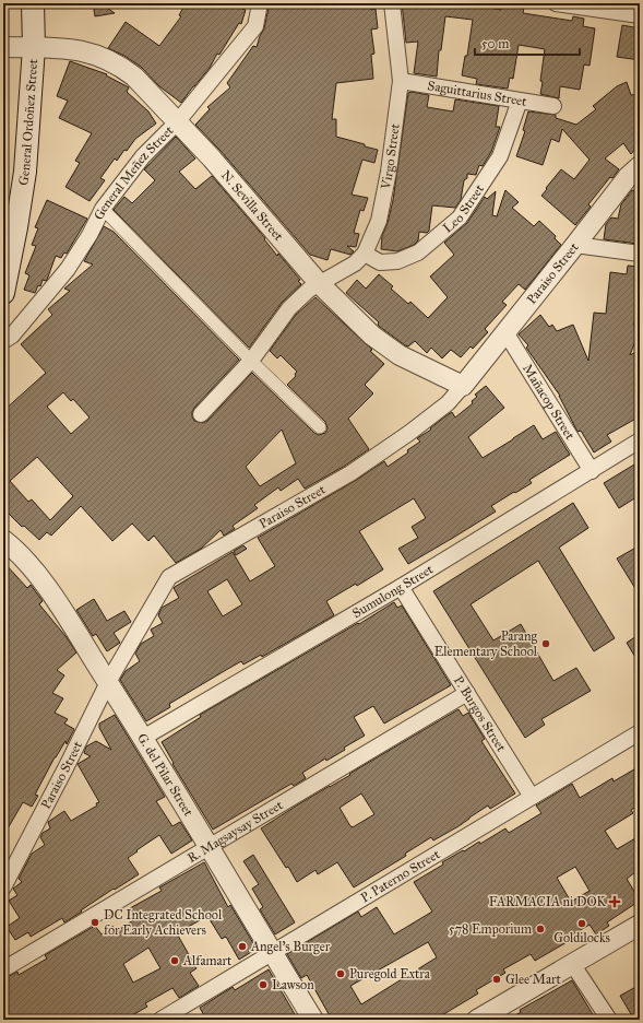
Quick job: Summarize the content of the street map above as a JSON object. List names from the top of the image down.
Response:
{
  "streets": {
    "main road": ["General Ordoñez Street"],
    "street": [
      "Saguittarius Street",
      "Virgo Street",
      "General Meñez Street",
      "N. Sevilla Street",
      "Leo Street",
      "Paraiso Street",
      "Mañacop Street",
      "Sumulong Street",
      "P. Burgos Street",
      "G. del Pilar Street",
      "R. Magsaysay Street",
      "P. Paterno Street"
    ]
  },
  "crossings": [
    ["Saguittarius Street", "Virgo Street"],
    ["Saguittarius Street", "Leo Street"],
    ["General Ordoñez Street", "N. Sevilla Street"],
    ["Virgo Street", "N. Sevilla Street"],
    ["Virgo Street", "Leo Street"],
    ["General Meñez Street", "N. Sevilla Street"],
    ["N. Sevilla Street", "Paraiso Street"],
    ["Paraiso Street", "Mañacop Street"],
    ["Paraiso Street", "G. del Pilar Street"],
    ["Mañacop Street", "Sumulong Street"],
    ["Sumulong Street", "P. Burgos Street"],
    ["Sumulong Street", "G. del Pilar Street"],
    ["P. Burgos Street", "R. Magsaysay Street"],
    ["P. Burgos Street", "P. Paterno Street"],
    ["G. del Pilar Street", "R. Magsaysay Street"],
    ["G. del Pilar Street", "P. Paterno Street"]
  ],
  "places": {
    "other": [
      "Parang Elementary School",
      "DC Integrated School for Early Achievers",
      "Goldilocks",
      "578 Emporium",
      "Angel's Burger",
      "Alfamart",
      "Puregold Extra",
      "Glee Mart",
      "Lawson"
    ],
    "health": ["FARMACIA ni DOK"]
  },
  "scale_bar": "50 m"
}
